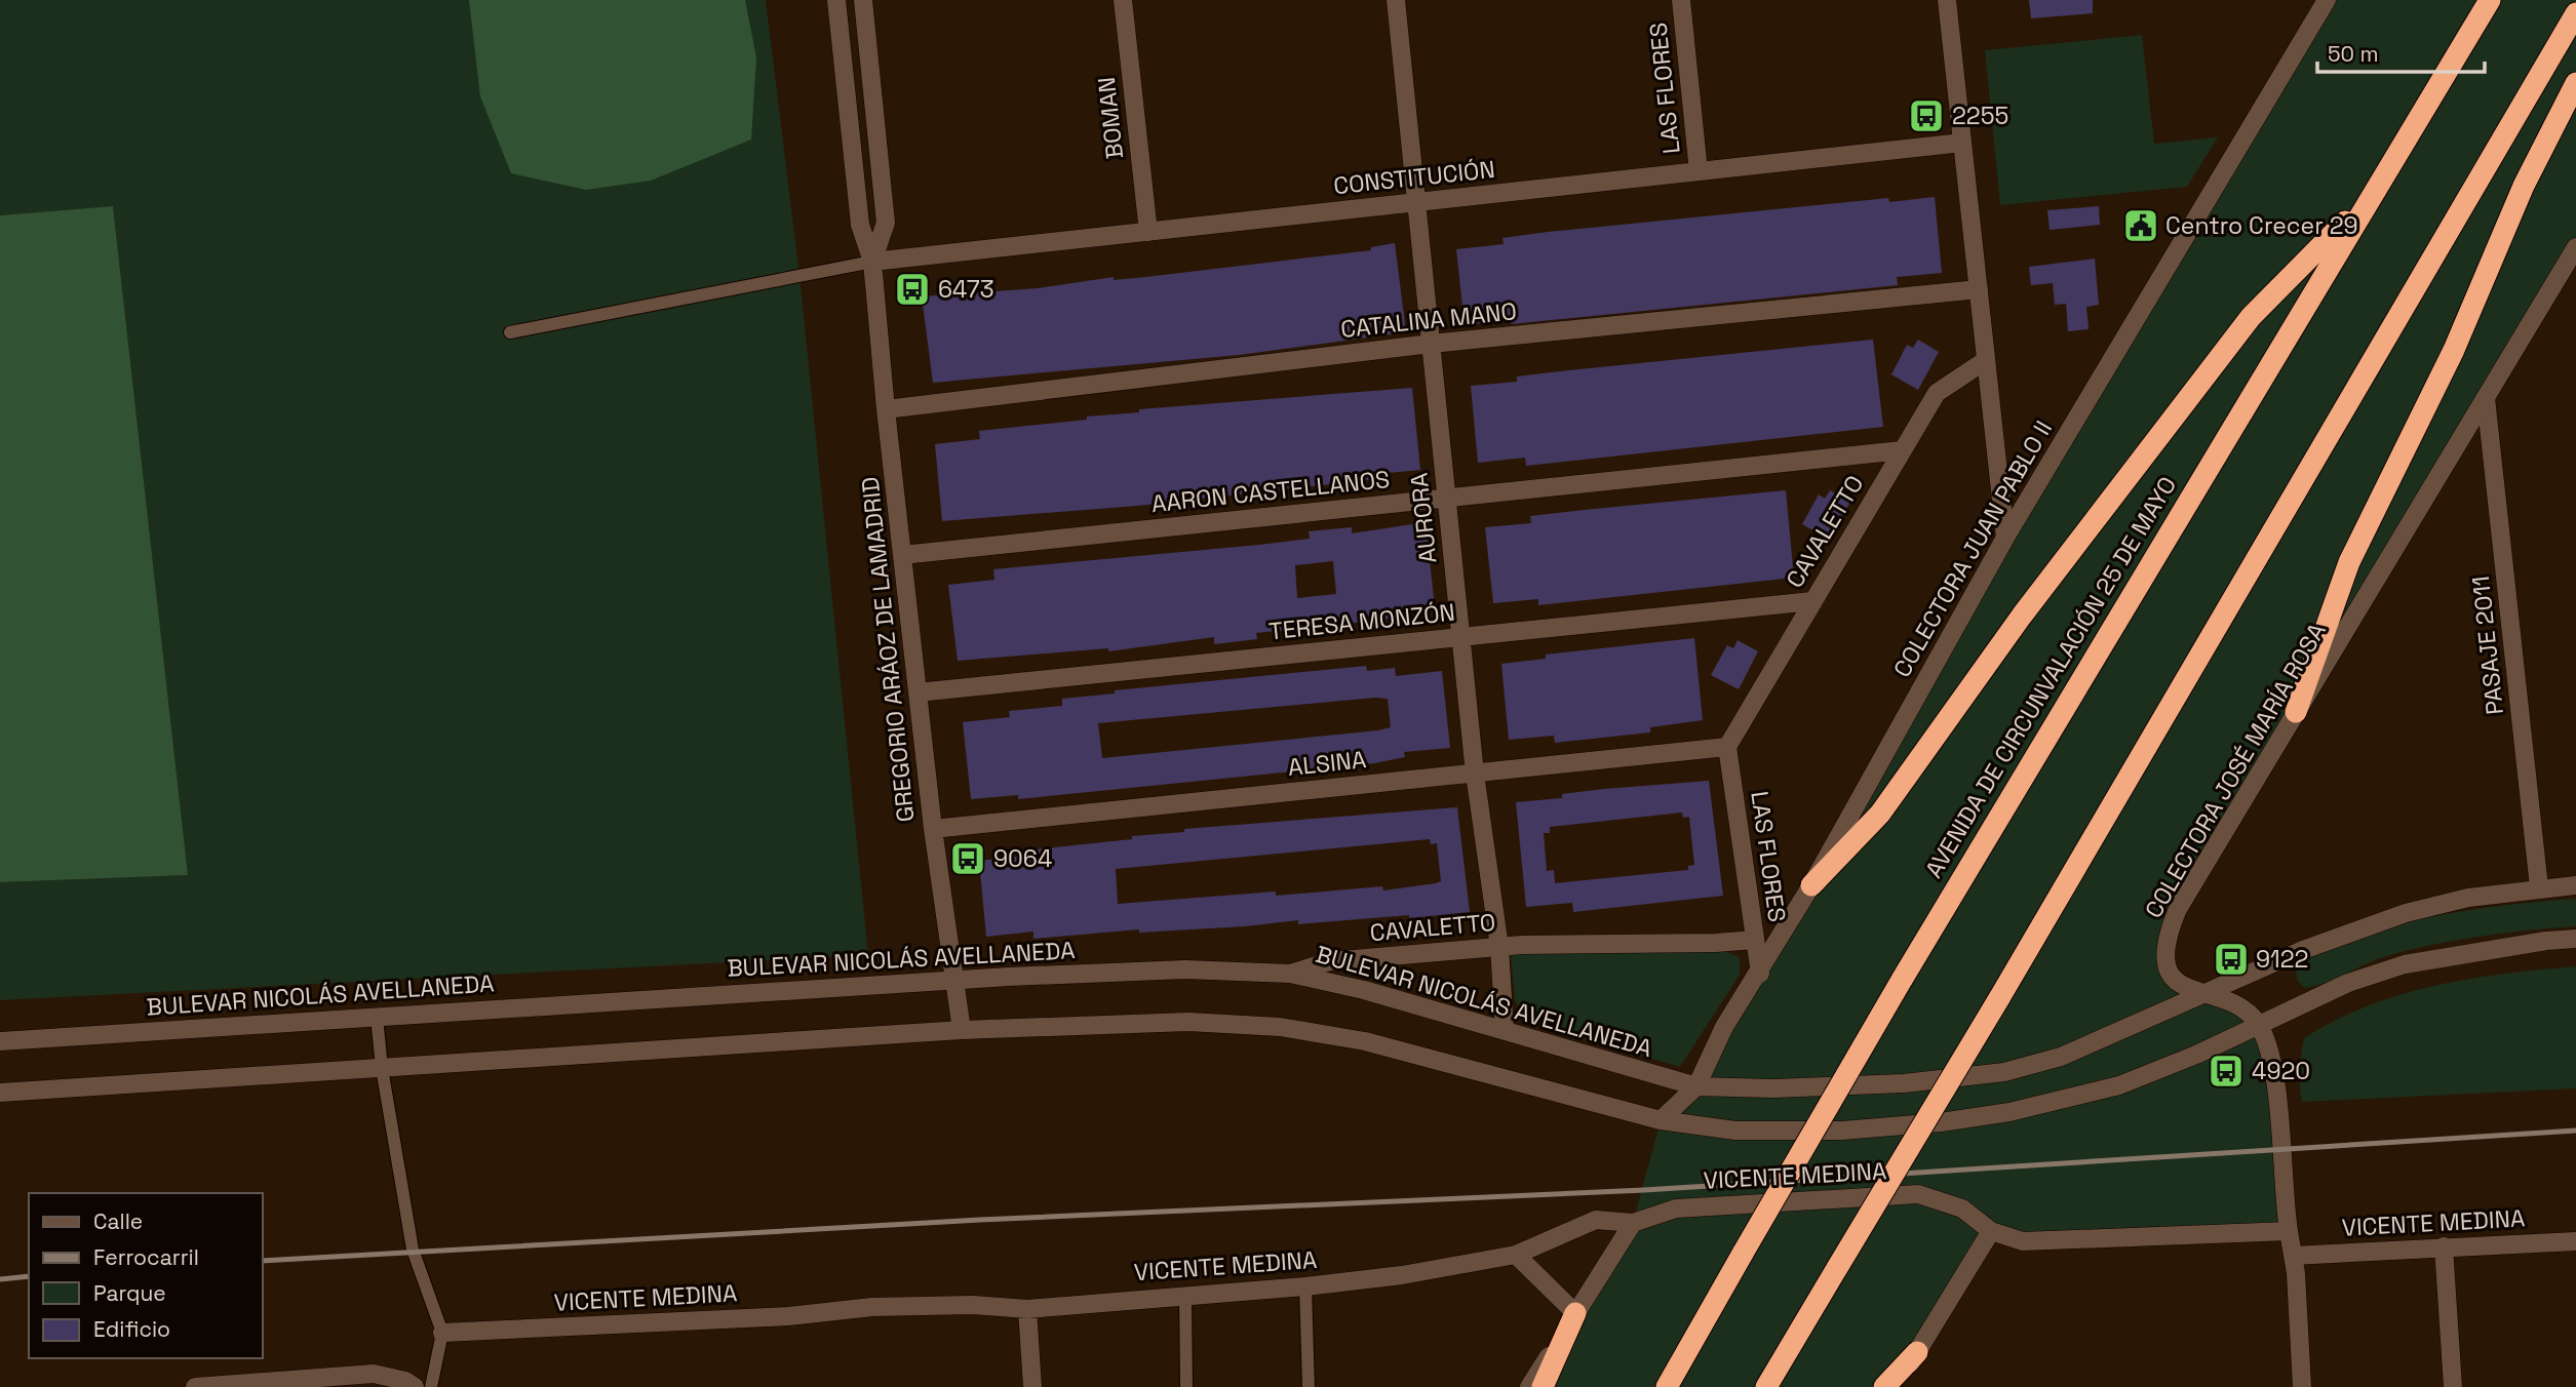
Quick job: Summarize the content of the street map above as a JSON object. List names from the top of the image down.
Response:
{
  "streets": {
    "highway": ["AVENIDA DE CIRCUNVALACIÓN 25 DE MAYO"],
    "street": [
      "LAS FLORES",
      "BOMAN",
      "CONSTITUCIÓN",
      "CATALINA MANO",
      "AARON CASTELLANOS",
      "AURORA",
      "CAVALETTO",
      "COLECTORA JUAN PABLO II",
      "TERESA MONZÓN",
      "PASAJE 2011",
      "GREGORIO ARÁOZ DE LAMADRID",
      "ALSINA",
      "COLECTORA JOSÉ MARÍA ROSA",
      "BULEVAR NICOLÁS AVELLANEDA",
      "VICENTE MEDINA"
    ]
  },
  "crossings": [
    ["LAS FLORES", "CONSTITUCIÓN"],
    ["LAS FLORES", "CAVALETTO"],
    ["LAS FLORES", "COLECTORA JUAN PABLO II"],
    ["LAS FLORES", "ALSINA"],
    ["BOMAN", "CONSTITUCIÓN"],
    ["CONSTITUCIÓN", "AURORA"],
    ["CONSTITUCIÓN", "GREGORIO ARÁOZ DE LAMADRID"],
    ["CATALINA MANO", "AURORA"],
    ["CATALINA MANO", "GREGORIO ARÁOZ DE LAMADRID"],
    ["AARON CASTELLANOS", "AURORA"],
    ["AARON CASTELLANOS", "CAVALETTO"],
    ["AARON CASTELLANOS", "GREGORIO ARÁOZ DE LAMADRID"],
    ["AURORA", "CAVALETTO"],
    ["AURORA", "TERESA MONZÓN"],
    ["AURORA", "ALSINA"],
    ["AURORA", "BULEVAR NICOLÁS AVELLANEDA"],
    ["CAVALETTO", "TERESA MONZÓN"],
    ["CAVALETTO", "ALSINA"],
    ["CAVALETTO", "BULEVAR NICOLÁS AVELLANEDA"],
    ["COLECTORA JUAN PABLO II", "BULEVAR NICOLÁS AVELLANEDA"],
    ["TERESA MONZÓN", "GREGORIO ARÁOZ DE LAMADRID"],
    ["PASAJE 2011", "COLECTORA JOSÉ MARÍA ROSA"],
    ["PASAJE 2011", "BULEVAR NICOLÁS AVELLANEDA"],
    ["GREGORIO ARÁOZ DE LAMADRID", "ALSINA"],
    ["GREGORIO ARÁOZ DE LAMADRID", "BULEVAR NICOLÁS AVELLANEDA"],
    ["COLECTORA JOSÉ MARÍA ROSA", "BULEVAR NICOLÁS AVELLANEDA"]
  ],
  "places": {
    "bus stop": [
      "2255",
      "6473",
      "9064",
      "9122",
      "4920"
    ],
    "public building": ["Centro Crecer 29"]
  },
  "legend": [
    "Calle",
    "Ferrocarril",
    "Parque",
    "Edificio"
  ],
  "scale_bar": "50 m"
}
